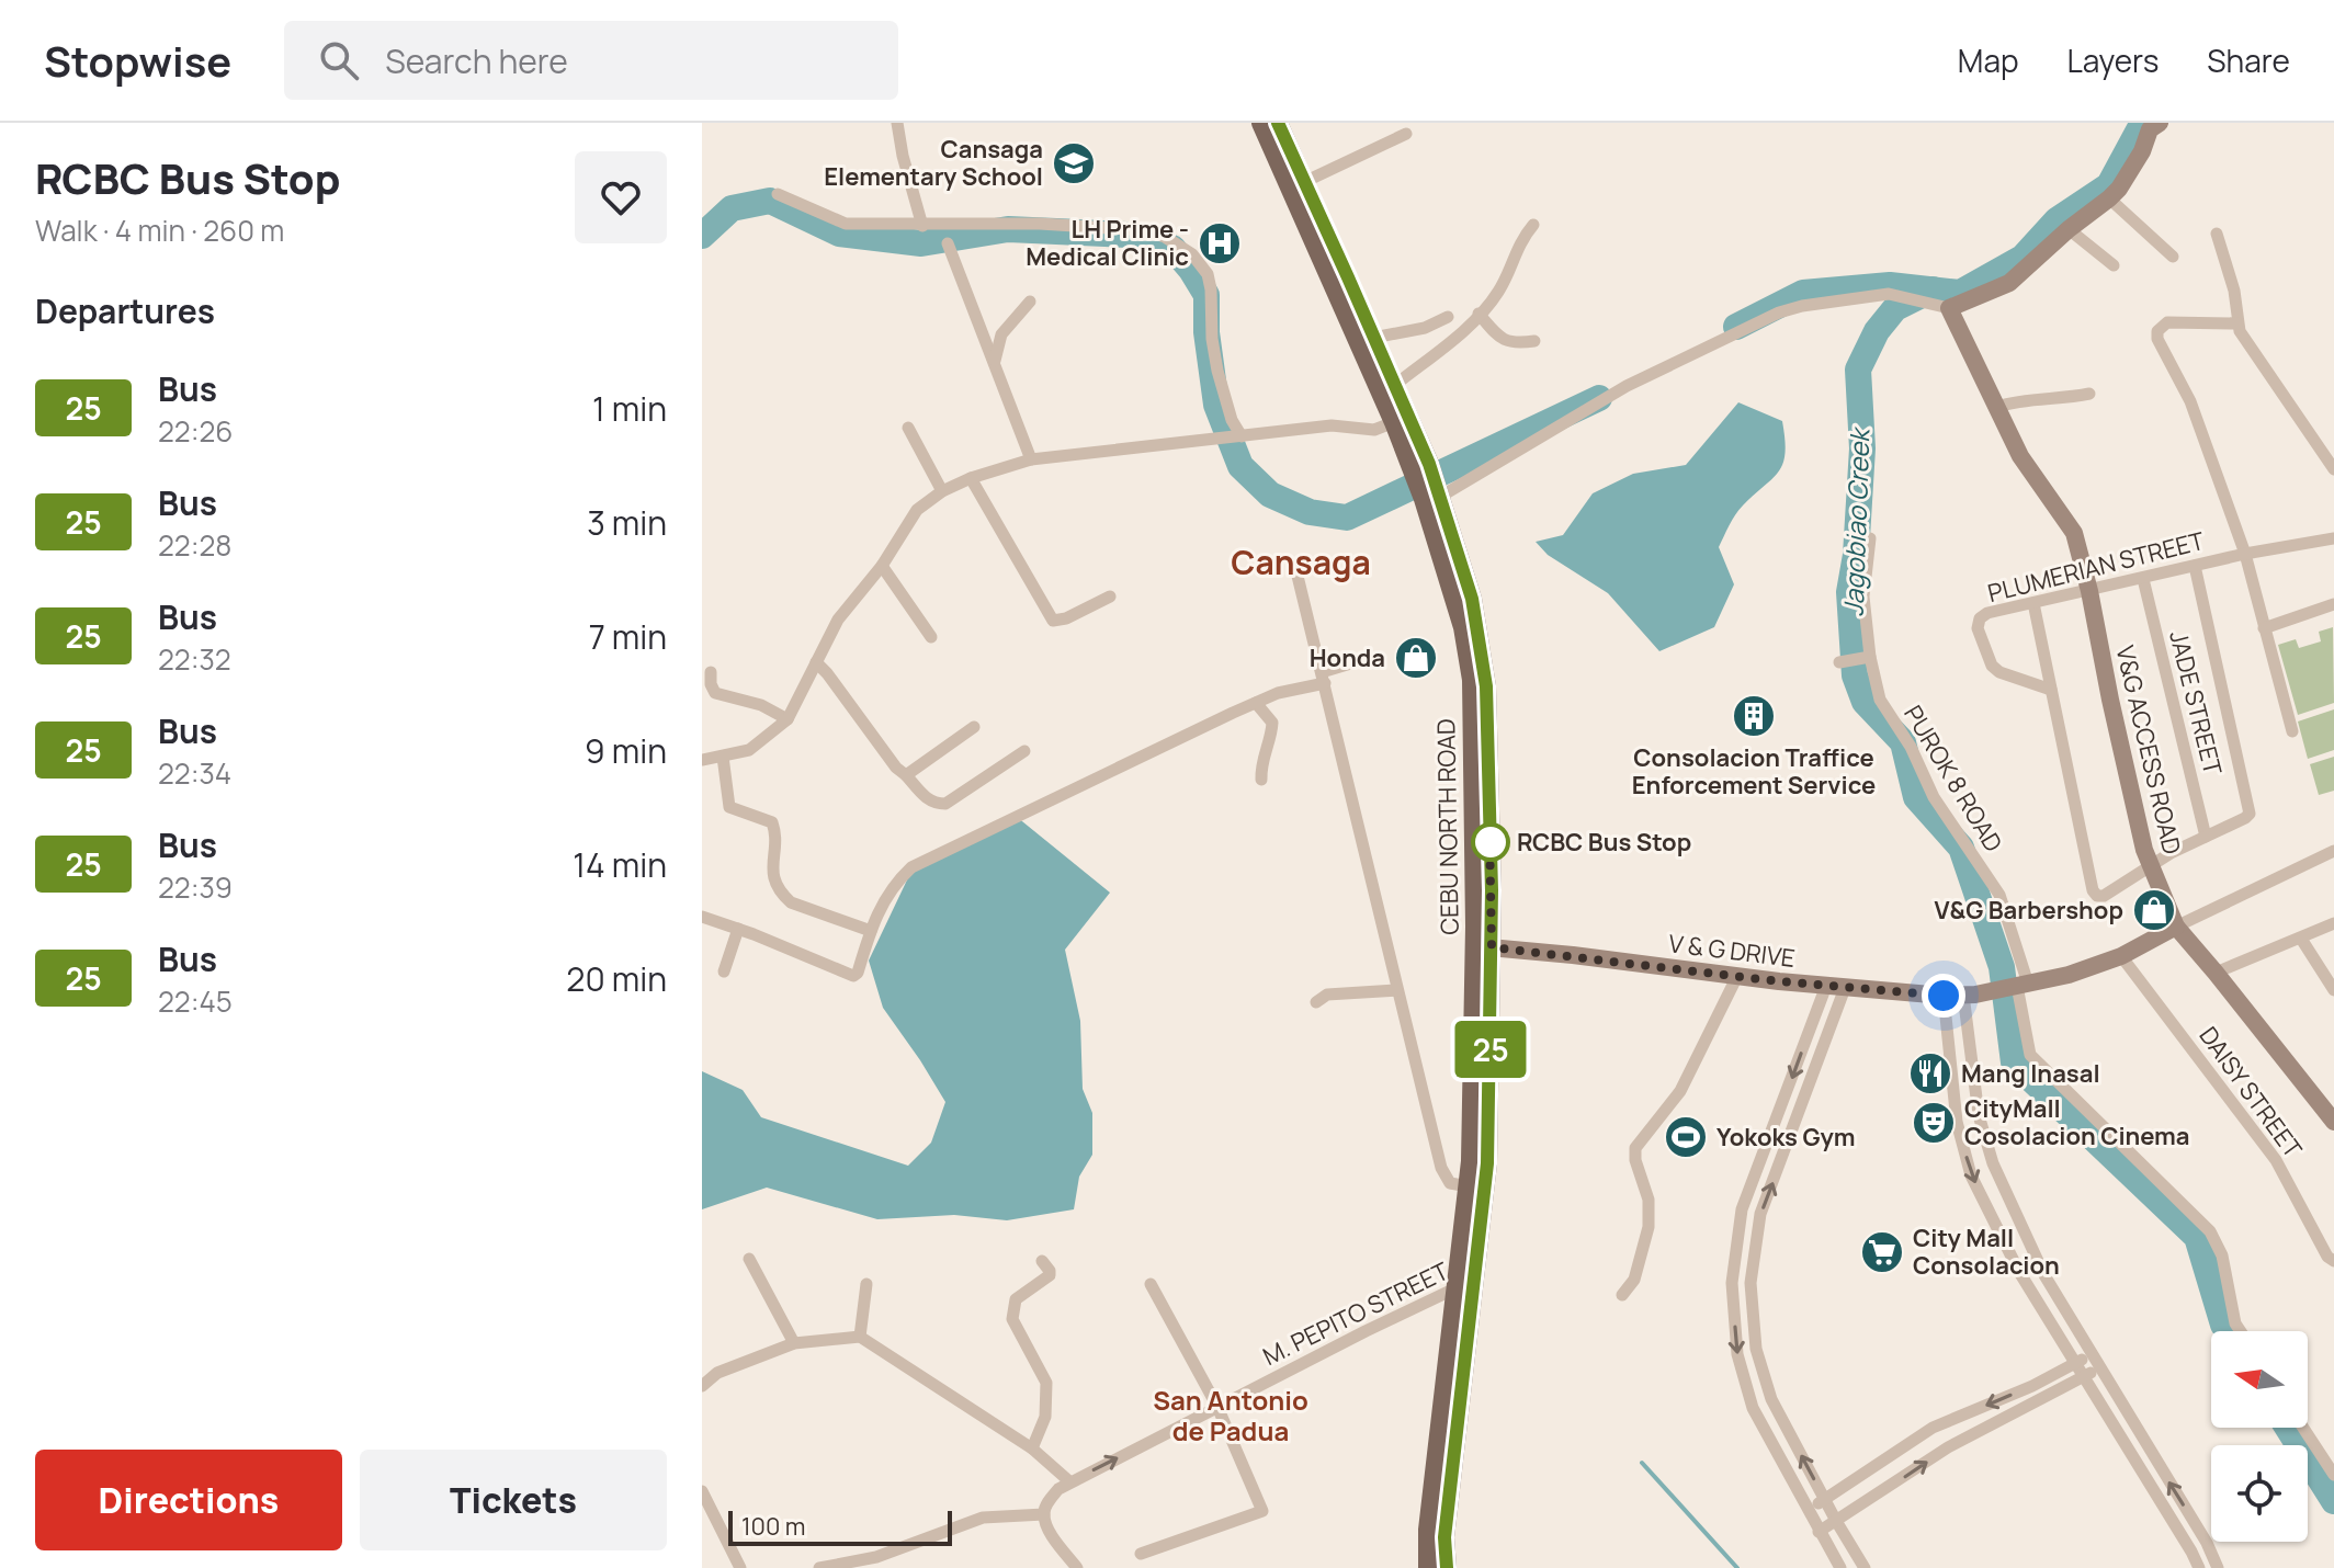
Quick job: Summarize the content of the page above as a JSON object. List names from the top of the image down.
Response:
{
  "streets": {
    "main road": ["CEBU NORTH ROAD"],
    "street": [
      "PLUMERIAN STREET",
      "JADE STREET",
      "V&G ACCESS ROAD",
      "PUROK 8 ROAD",
      "V & G DRIVE",
      "DAISY STREET",
      "M. PEPITO STREET"
    ]
  },
  "crossings": [
    ["PLUMERIAN STREET", "JADE STREET"],
    ["PLUMERIAN STREET", "V&G ACCESS ROAD"],
    ["V&G ACCESS ROAD", "V & G DRIVE"],
    ["PUROK 8 ROAD", "V & G DRIVE"],
    ["CEBU NORTH ROAD", "V & G DRIVE"],
    ["CEBU NORTH ROAD", "M. PEPITO STREET"],
    ["V & G DRIVE", "DAISY STREET"]
  ],
  "districts": ["Cansaga", "San Antonio de Padua"],
  "water": ["Jagobiao Creek"],
  "places": {
    "school or university": ["Cansaga Elementary School"],
    "hospital": ["LH Prime - Medical Clinic"],
    "shop": ["Honda", "V&G Barbershop"],
    "building": ["Consolacion Traffice Enforcement Service"],
    "other": ["RCBC Bus Stop"],
    "restaurant": ["Mang Inasal"],
    "theatre": ["CityMall Cosolacion Cinema"],
    "sports": ["Yokoks Gym"],
    "supermarket": ["City Mall Consolacion"]
  },
  "lines": ["bus line 25"],
  "scale_bar": "100 m",
  "north": "left",
  "page": {
    "header": "Stopwise",
    "search": "Search here",
    "nav": ["Map", "Layers", "Share"],
    "heading": [
      ["RCBC Bus Stop", "Walk · 4 min · 260 m"],
      "Departures"
    ],
    "on_map": "25",
    "list": [
      {
        "mark": "25",
        "name": "Bus",
        "note": "22:26",
        "value": "1 min"
      },
      {
        "mark": "25",
        "name": "Bus",
        "note": "22:28",
        "value": "3 min"
      },
      {
        "mark": "25",
        "name": "Bus",
        "note": "22:32",
        "value": "7 min"
      },
      {
        "mark": "25",
        "name": "Bus",
        "note": "22:34",
        "value": "9 min"
      },
      {
        "mark": "25",
        "name": "Bus",
        "note": "22:39",
        "value": "14 min"
      },
      {
        "mark": "25",
        "name": "Bus",
        "note": "22:45",
        "value": "20 min"
      }
    ],
    "buttons": ["Directions", "Tickets"],
    "scale": "100 m"
  }
}
